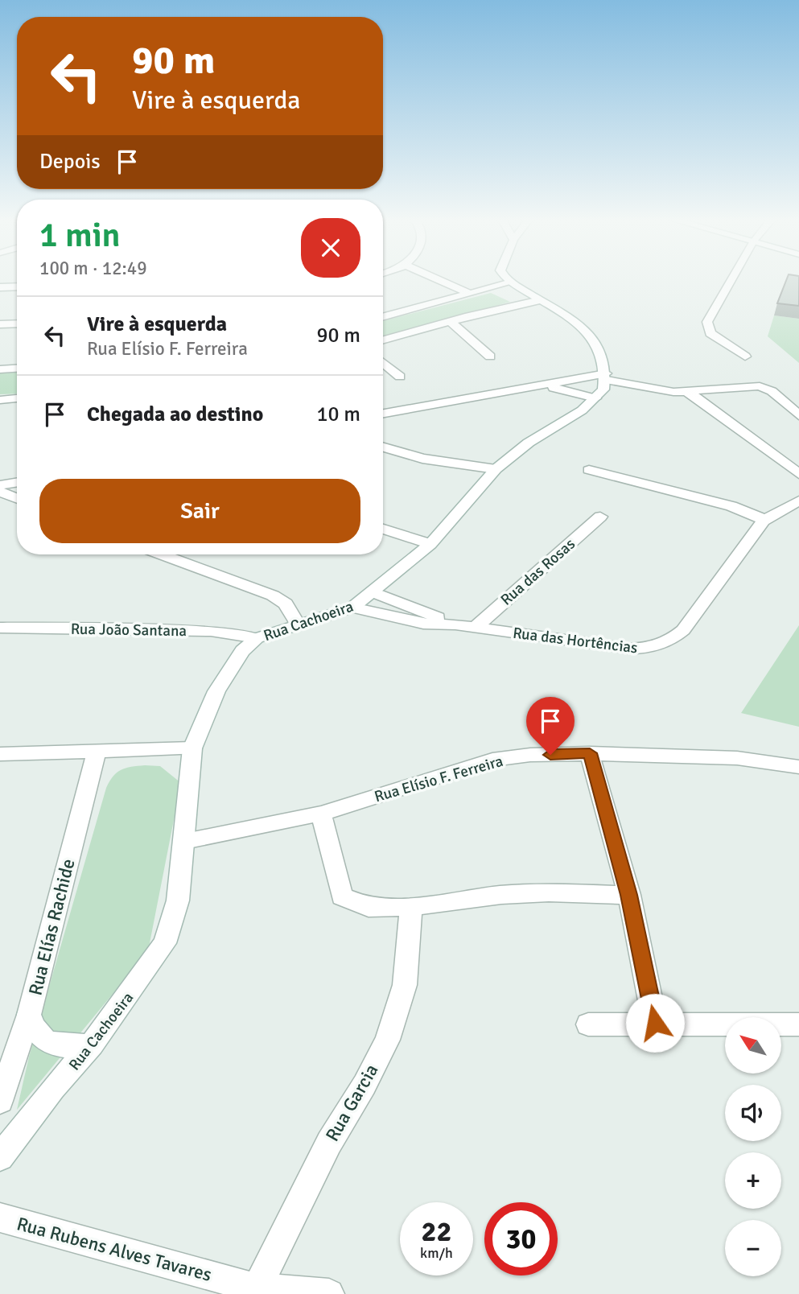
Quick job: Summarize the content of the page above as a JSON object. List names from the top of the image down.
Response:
{
  "streets": {
    "street": [
      "Rua das Rosas",
      "Rua Cachoeira",
      "Rua João Santana",
      "Rua das Hortências",
      "Rua Elísio F. Ferreira",
      "Rua Elías Rachide",
      "Rua Garcia",
      "Rua Rubens Alves Tavares"
    ]
  },
  "crossings": [
    ["Rua das Rosas", "Rua das Hortências"],
    ["Rua Cachoeira", "Rua João Santana"],
    ["Rua Cachoeira", "Rua das Hortências"],
    ["Rua Cachoeira", "Rua Elísio F. Ferreira"],
    ["Rua Garcia", "Rua Rubens Alves Tavares"]
  ],
  "north": "top left",
  "page": {
    "turn": ["90 m", "Vire à esquerda"],
    "then": "Depois",
    "heading": ["1 min", "100 m · 12:49"],
    "list": [
      {
        "name": "Vire à esquerda",
        "note": "Rua Elísio F. Ferreira",
        "value": "90 m"
      },
      {
        "name": "Chegada ao destino",
        "value": "10 m"
      }
    ],
    "buttons": "Sair",
    "map_buttons": ["+", "−"],
    "speed": "22 km/h",
    "limit": "30"
  }
}
